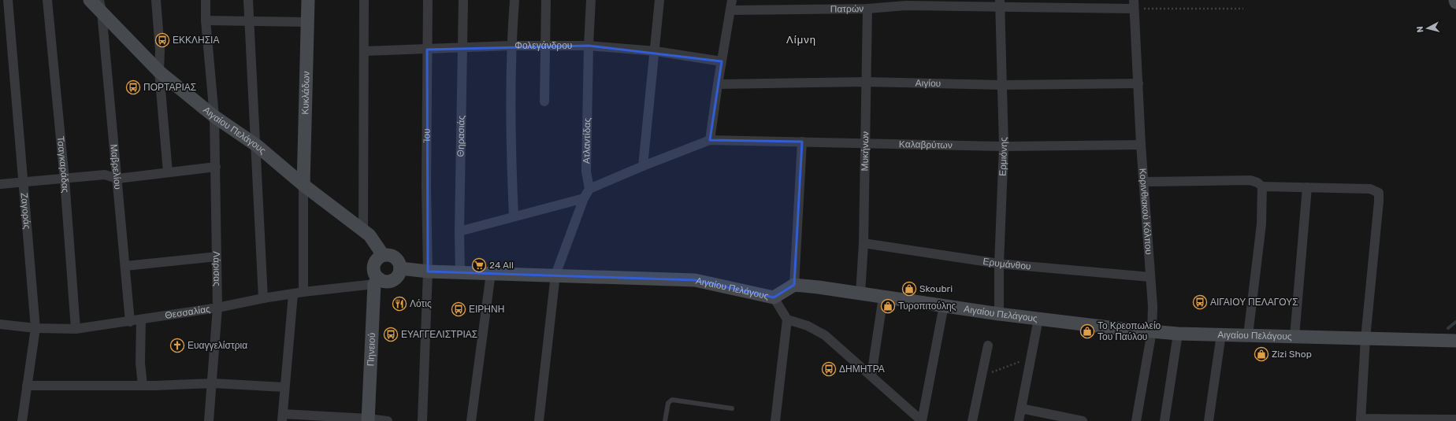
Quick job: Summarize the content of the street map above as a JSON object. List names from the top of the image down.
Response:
{
  "streets": {
    "main road": ["Κυκλάδων", "Αιγαίου Πελάγους", "Πηνειού"],
    "street": [
      "Πατρών",
      "Φολεγάνδρου",
      "Αιγίου",
      "Ίου",
      "Θηρασιάς",
      "Ατλαντίδας",
      "Καλαβρύτων",
      "Μυκήνων",
      "Ερμιόνης",
      "Τσαγκαράδας",
      "Μαβρελίου",
      "Ζαγοράς",
      "Κορινθιακού Κόλπου",
      "Ερυμάνθου",
      "Λάρισας",
      "Θεσσαλίας"
    ]
  },
  "crossings": [
    ["Πατρών", "Μυκήνων"],
    ["Πατρών", "Ερμιόνης"],
    ["Πατρών", "Κορινθιακού Κόλπου"],
    ["Φολεγάνδρου", "Ίου"],
    ["Φολεγάνδρου", "Θηρασιάς"],
    ["Φολεγάνδρου", "Ατλαντίδας"],
    ["Αιγίου", "Μυκήνων"],
    ["Αιγίου", "Ερμιόνης"],
    ["Αιγίου", "Κορινθιακού Κόλπου"],
    ["Κυκλάδων", "Αιγαίου Πελάγους"],
    ["Αιγαίου Πελάγους", "Ίου"],
    ["Αιγαίου Πελάγους", "Θηρασιάς"],
    ["Αιγαίου Πελάγους", "Μυκήνων"],
    ["Αιγαίου Πελάγους", "Ερμιόνης"],
    ["Αιγαίου Πελάγους", "Μαβρελίου"],
    ["Αιγαίου Πελάγους", "Κορινθιακού Κόλπου"],
    ["Αιγαίου Πελάγους", "Λάρισας"],
    ["Αιγαίου Πελάγους", "Θεσσαλίας"],
    ["Αιγαίου Πελάγους", "Πηνειού"],
    ["Καλαβρύτων", "Μυκήνων"],
    ["Καλαβρύτων", "Ερμιόνης"],
    ["Καλαβρύτων", "Κορινθιακού Κόλπου"],
    ["Μυκήνων", "Ερυμάνθου"],
    ["Ερμιόνης", "Ερυμάνθου"],
    ["Τσαγκαράδας", "Θεσσαλίας"],
    ["Μαβρελίου", "Θεσσαλίας"],
    ["Ζαγοράς", "Θεσσαλίας"],
    ["Κορινθιακού Κόλπου", "Ερυμάνθου"],
    ["Λάρισας", "Θεσσαλίας"],
    ["Θεσσαλίας", "Πηνειού"]
  ],
  "districts": ["Λίμνη"],
  "places": {
    "bus stop": [
      "ΕΚΚΛΗΣΙΑ",
      "ΠΟΡΤΑΡΙΑΣ",
      "ΑΙΓΑΙΟΥ ΠΕΛΑΓΟΥΣ",
      "ΕΙΡΗΝΗ",
      "ΕΥΑΓΓΕΛΙΣΤΡΙΑΣ",
      "ΔΗΜΗΤΡΑ"
    ],
    "supermarket": ["24 All"],
    "shop": [
      "Skoubri",
      "Τυροπιτούλης",
      "Το Κρεοπωλείο Του Παύλου",
      "Zizi Shop"
    ],
    "restaurant": ["Λότις"],
    "church": ["Ευαγγελίστρια"]
  },
  "north": "left"
}
